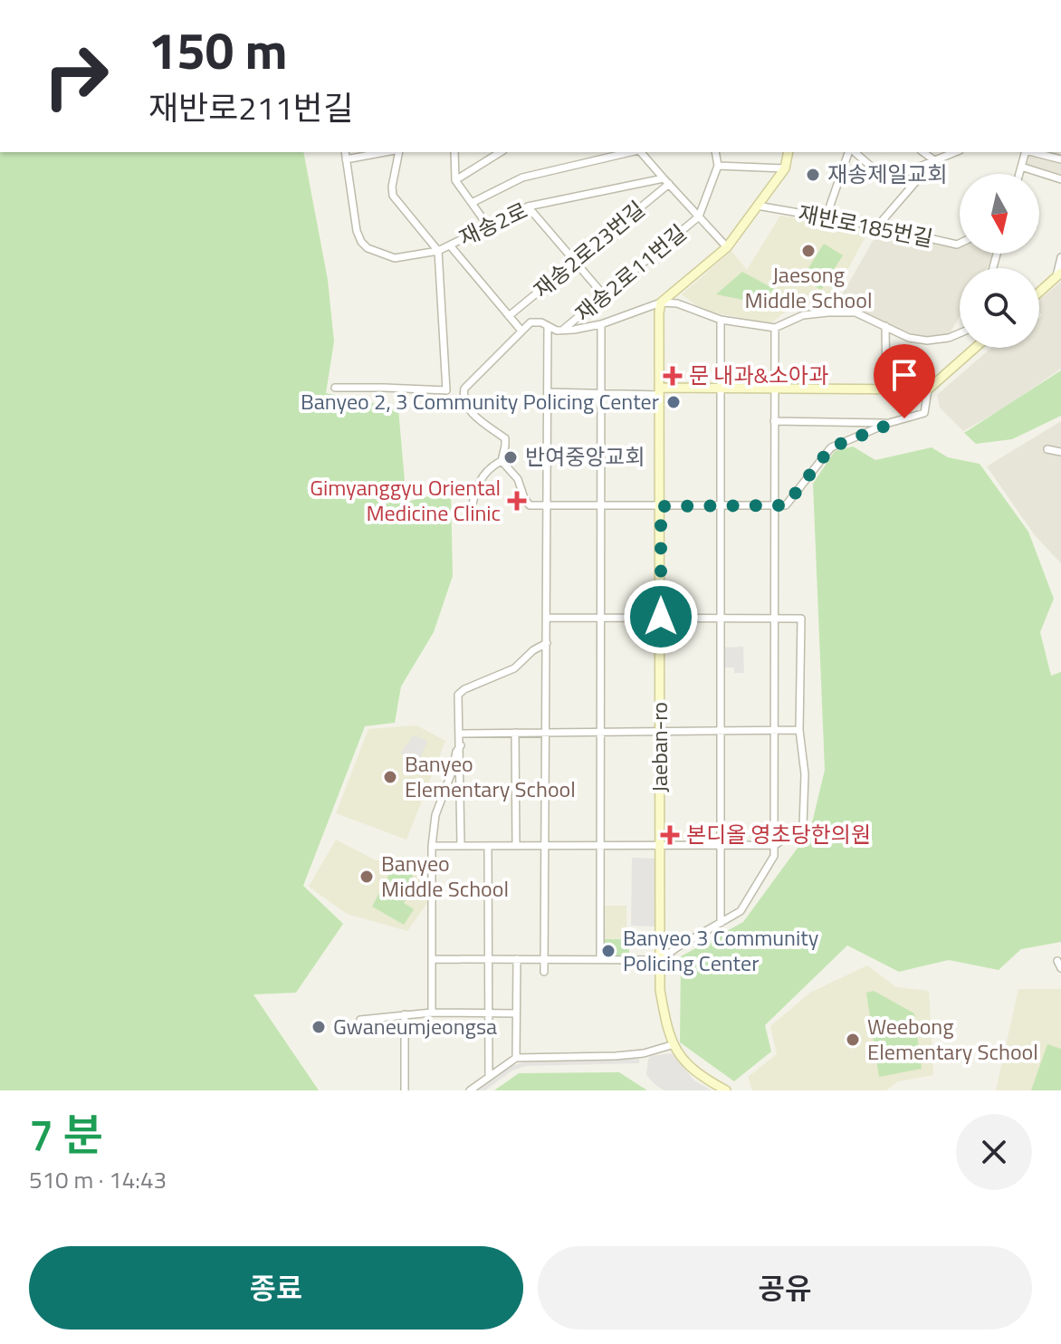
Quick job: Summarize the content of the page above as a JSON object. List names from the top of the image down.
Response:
{
  "streets": {
    "main road": ["Jaeban-ro"],
    "street": [
      "재송2로",
      "재반로185번길",
      "재송2로23번길",
      "재송2로11번길"
    ]
  },
  "crossings": [
    ["재송2로", "재송2로23번길"]
  ],
  "places": {
    "other": [
      "재송제일교회",
      "Jaesong Middle School",
      "Banyeo 2, 3 Community Policing Center",
      "반여중앙교회",
      "Banyeo Elementary School",
      "Banyeo Middle School",
      "Banyeo 3 Community Policing Center",
      "Gwaneumjeongsa",
      "Weebong Elementary School"
    ],
    "health": ["문 내과&소아과", "Gimyanggyu Oriental Medicine Clinic", "본디올 영초당한의원"]
  },
  "north": "bottom",
  "page": {
    "turn": ["150 m", "재반로211번길"],
    "heading": ["7 분", "510 m · 14:43"],
    "buttons": ["종료", "공유"]
  }
}
